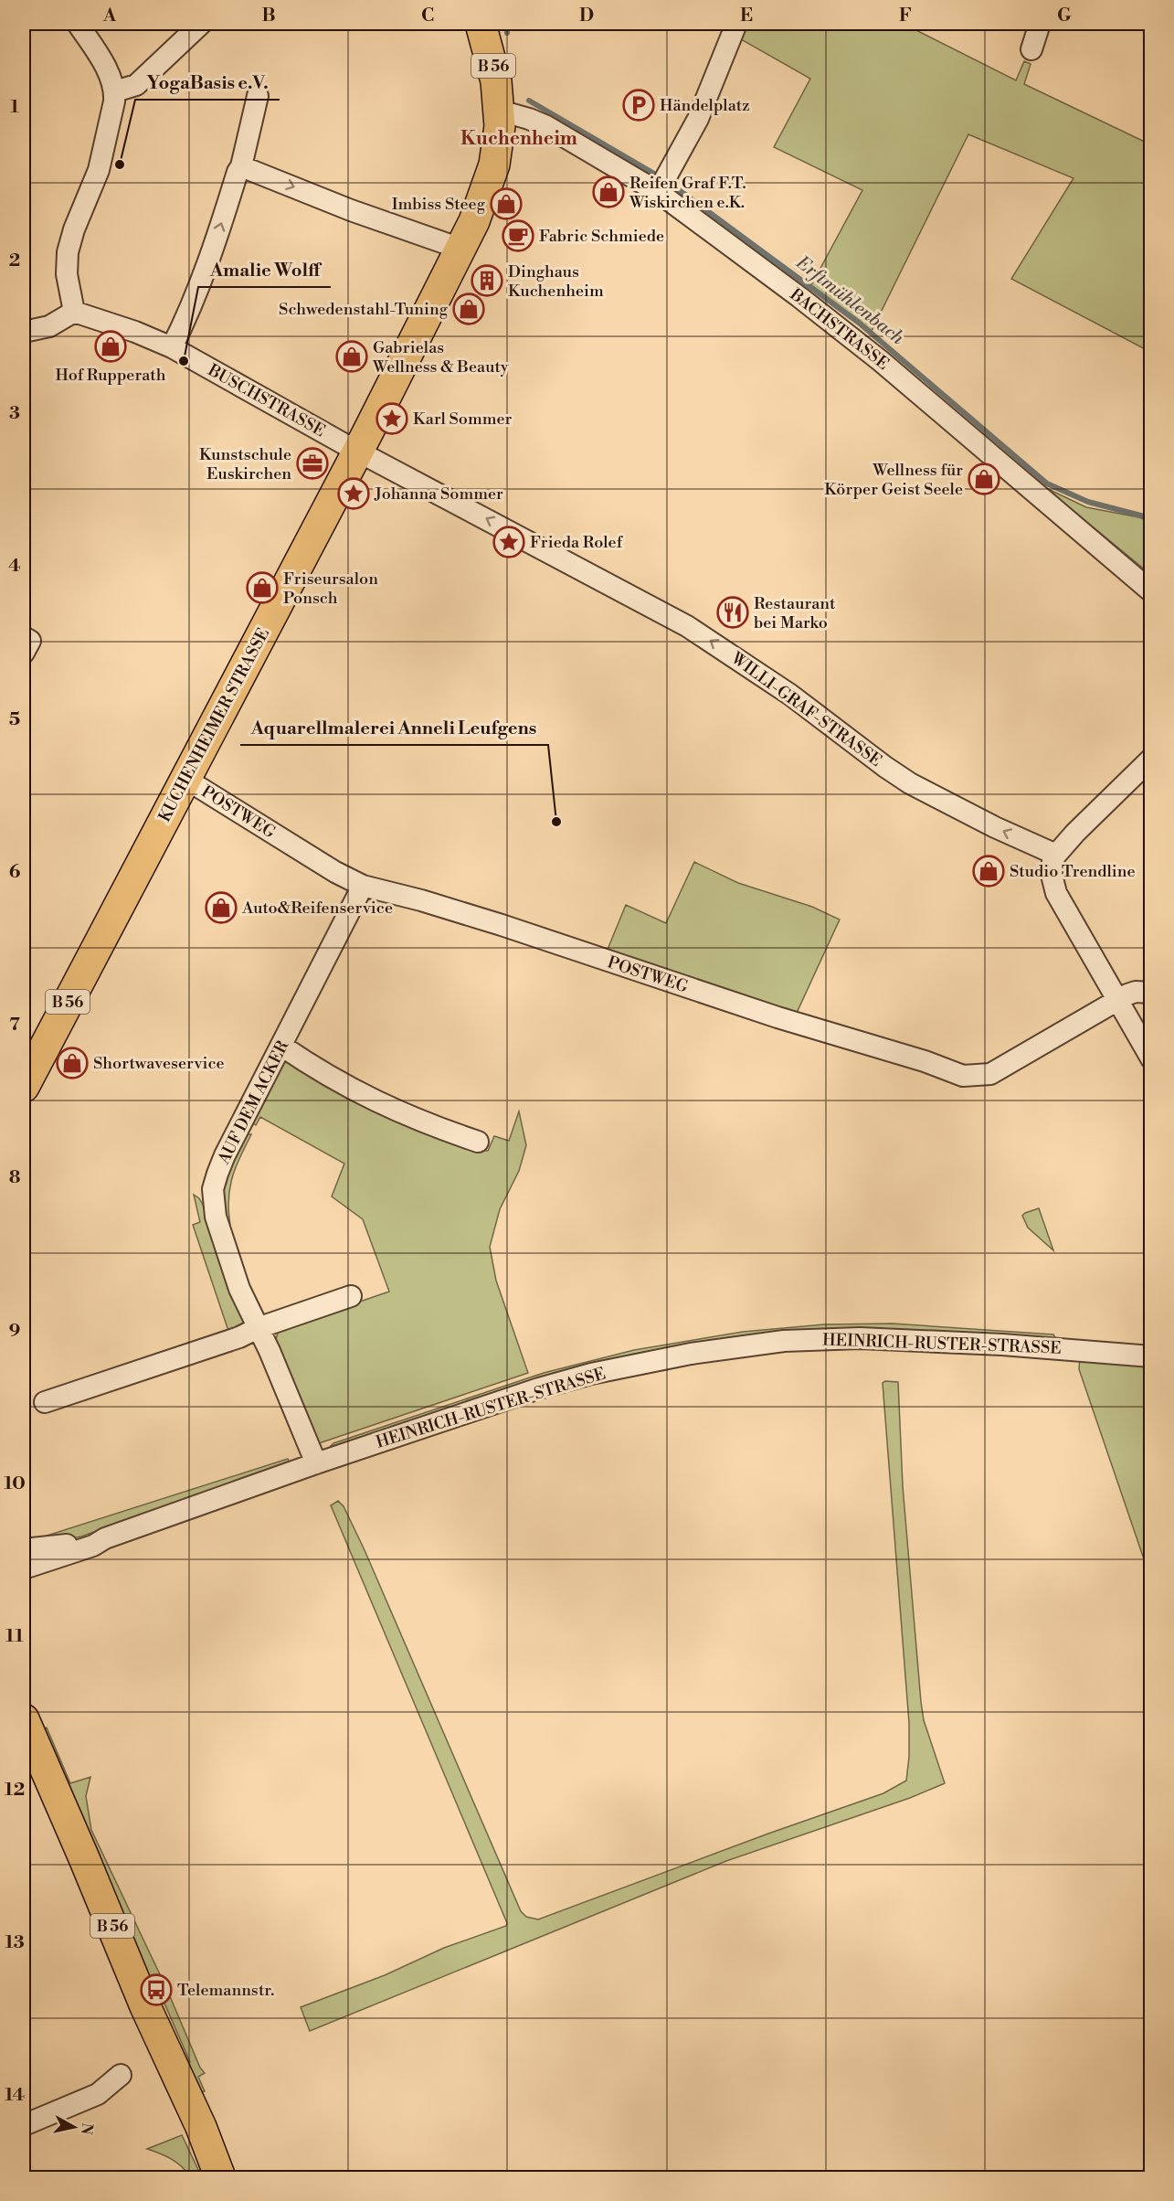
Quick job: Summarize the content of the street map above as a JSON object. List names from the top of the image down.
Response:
{
  "streets": {
    "main road": ["B 56", "KUCHENHEIMER STRASSE"],
    "street": [
      "BACHSTRASSE",
      "BUSCHSTRASSE",
      "WILLI-GRAF-STRASSE",
      "POSTWEG",
      "AUF DEM ACKER",
      "HEINRICH-RUSTER-STRASSE"
    ]
  },
  "crossings": [
    ["BACHSTRASSE", "KUCHENHEIMER STRASSE"],
    ["BUSCHSTRASSE", "WILLI-GRAF-STRASSE"],
    ["BUSCHSTRASSE", "KUCHENHEIMER STRASSE"],
    ["WILLI-GRAF-STRASSE", "KUCHENHEIMER STRASSE"],
    ["KUCHENHEIMER STRASSE", "POSTWEG"],
    ["POSTWEG", "AUF DEM ACKER"],
    ["AUF DEM ACKER", "HEINRICH-RUSTER-STRASSE"]
  ],
  "one_way": ["WILLI-GRAF-STRASSE"],
  "districts": ["Kuchenheim"],
  "water": ["Erftmühlenbach"],
  "places": {
    "parking": ["Händelplatz"],
    "other": ["YogaBasis e.V.", "Amalie Wolff", "Aquarellmalerei Anneli Leufgens"],
    "shop": [
      "Reifen Graf F.T. Wiskirchen e.K.",
      "Imbiss Steeg",
      "Schwedenstahl-Tuning",
      "Hof Rupperath",
      "Gabrielas Wellness & Beauty",
      "Wellness für Körper Geist Seele",
      "Friseursalon Ponsch",
      "Studio Trendline",
      "Auto&Reifenservice",
      "Shortwaveservice"
    ],
    "cafe": ["Fabric Schmiede"],
    "building": ["Dinghaus Kuchenheim"],
    "place": ["Karl Sommer", "Johanna Sommer", "Frieda Rolef"],
    "office": ["Kunstschule Euskirchen"],
    "restaurant": ["Restaurant bei Marko"],
    "bus stop": ["Telemannstr."]
  },
  "north": "right",
  "grid": {
    "columns": [
      "A",
      "B",
      "C",
      "D",
      "E",
      "F",
      "G"
    ],
    "rows": [
      "1",
      "2",
      "3",
      "4",
      "5",
      "6",
      "7",
      "8",
      "9",
      "10",
      "11",
      "12",
      "13",
      "14"
    ]
  }
}
